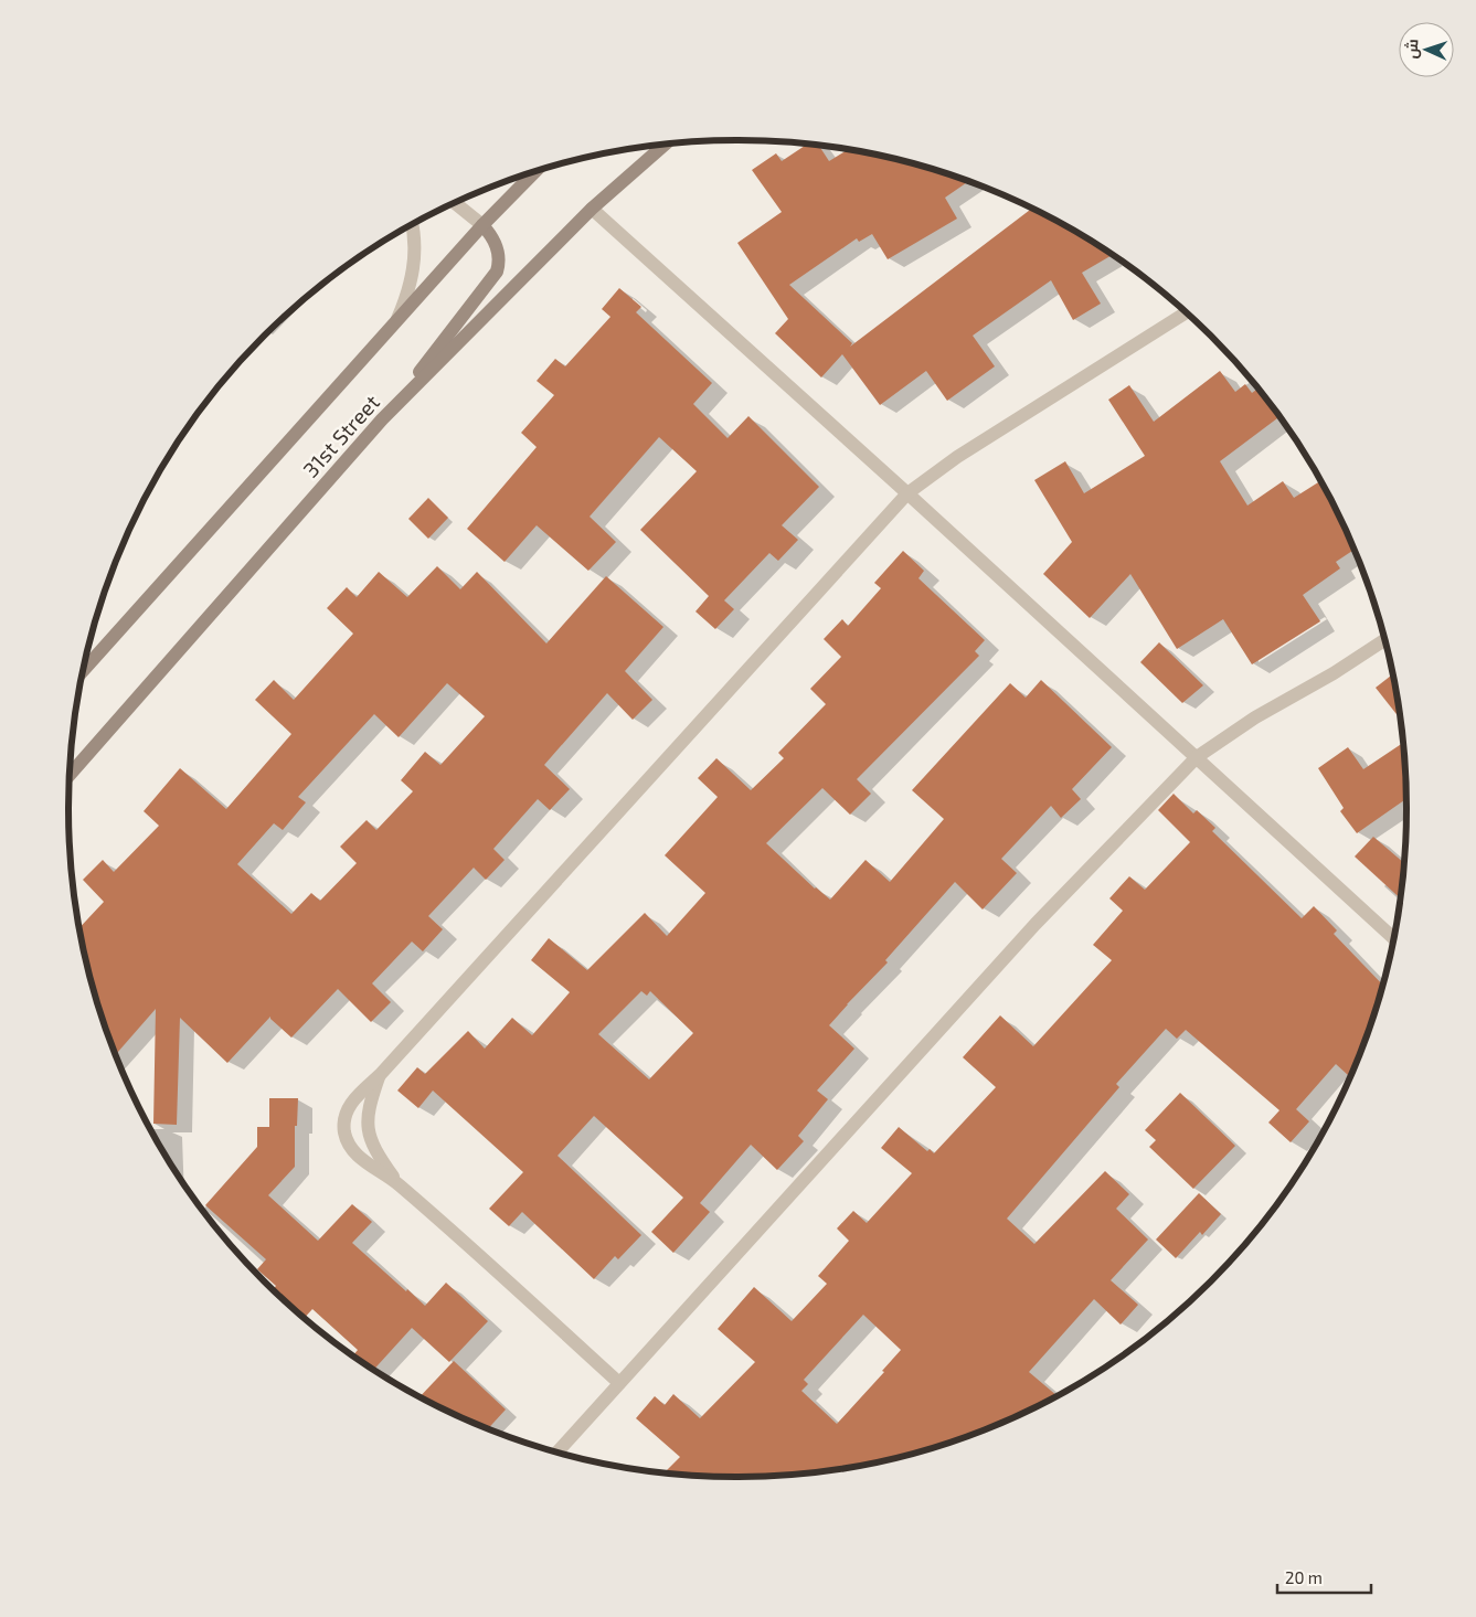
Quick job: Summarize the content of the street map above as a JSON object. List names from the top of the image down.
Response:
{
  "streets": {
    "street": ["31st Street"]
  },
  "scale_bar": "20 m",
  "north": "left"
}
